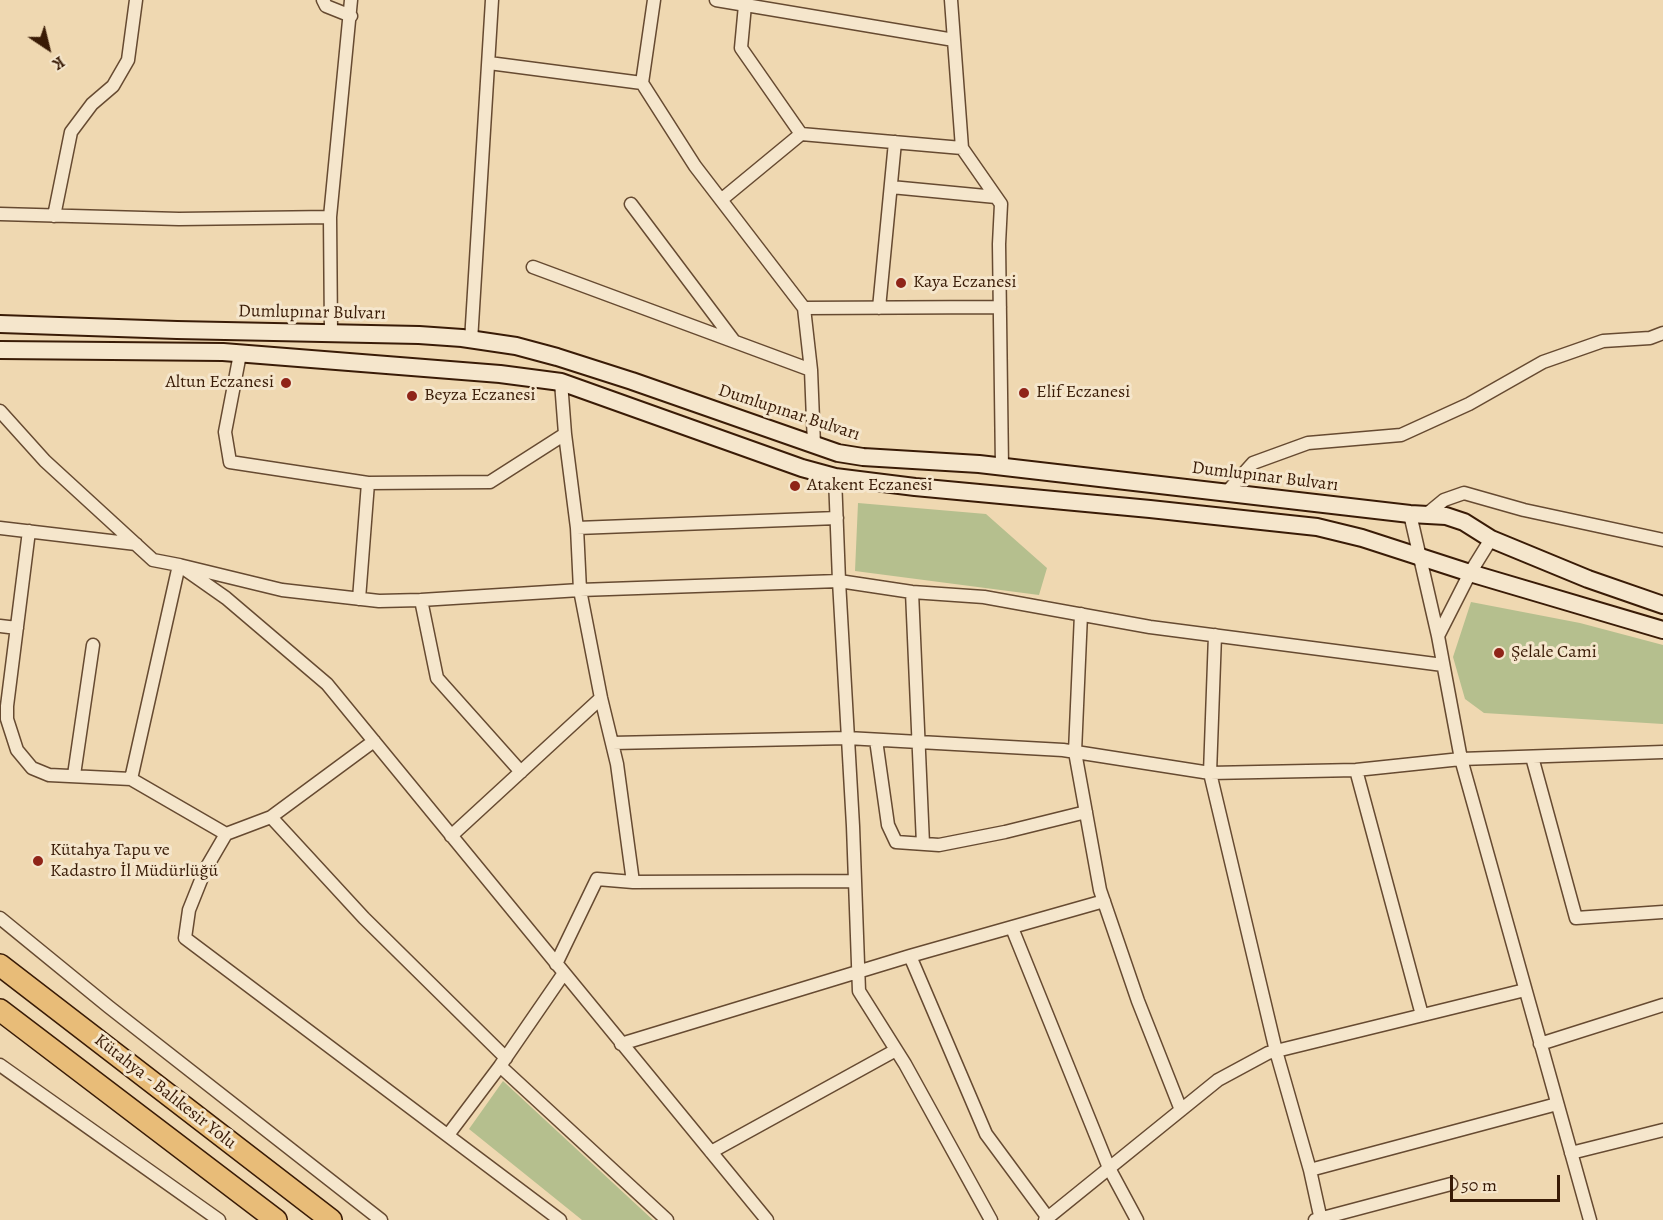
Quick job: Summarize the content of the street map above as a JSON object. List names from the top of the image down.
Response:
{
  "streets": {
    "highway": ["Kütahya - Balıkesir Yolu"],
    "main road": ["Dumlupınar Bulvarı"]
  },
  "places": [
    "Kaya Eczanesi",
    "Altun Eczanesi",
    "Elif Eczanesi",
    "Beyza Eczanesi",
    "Atakent Eczanesi",
    "Şelale Cami",
    "Kütahya Tapu ve Kadastro İl Müdürlüğü"
  ],
  "scale_bar": "50 m",
  "north": "bottom right"
}
